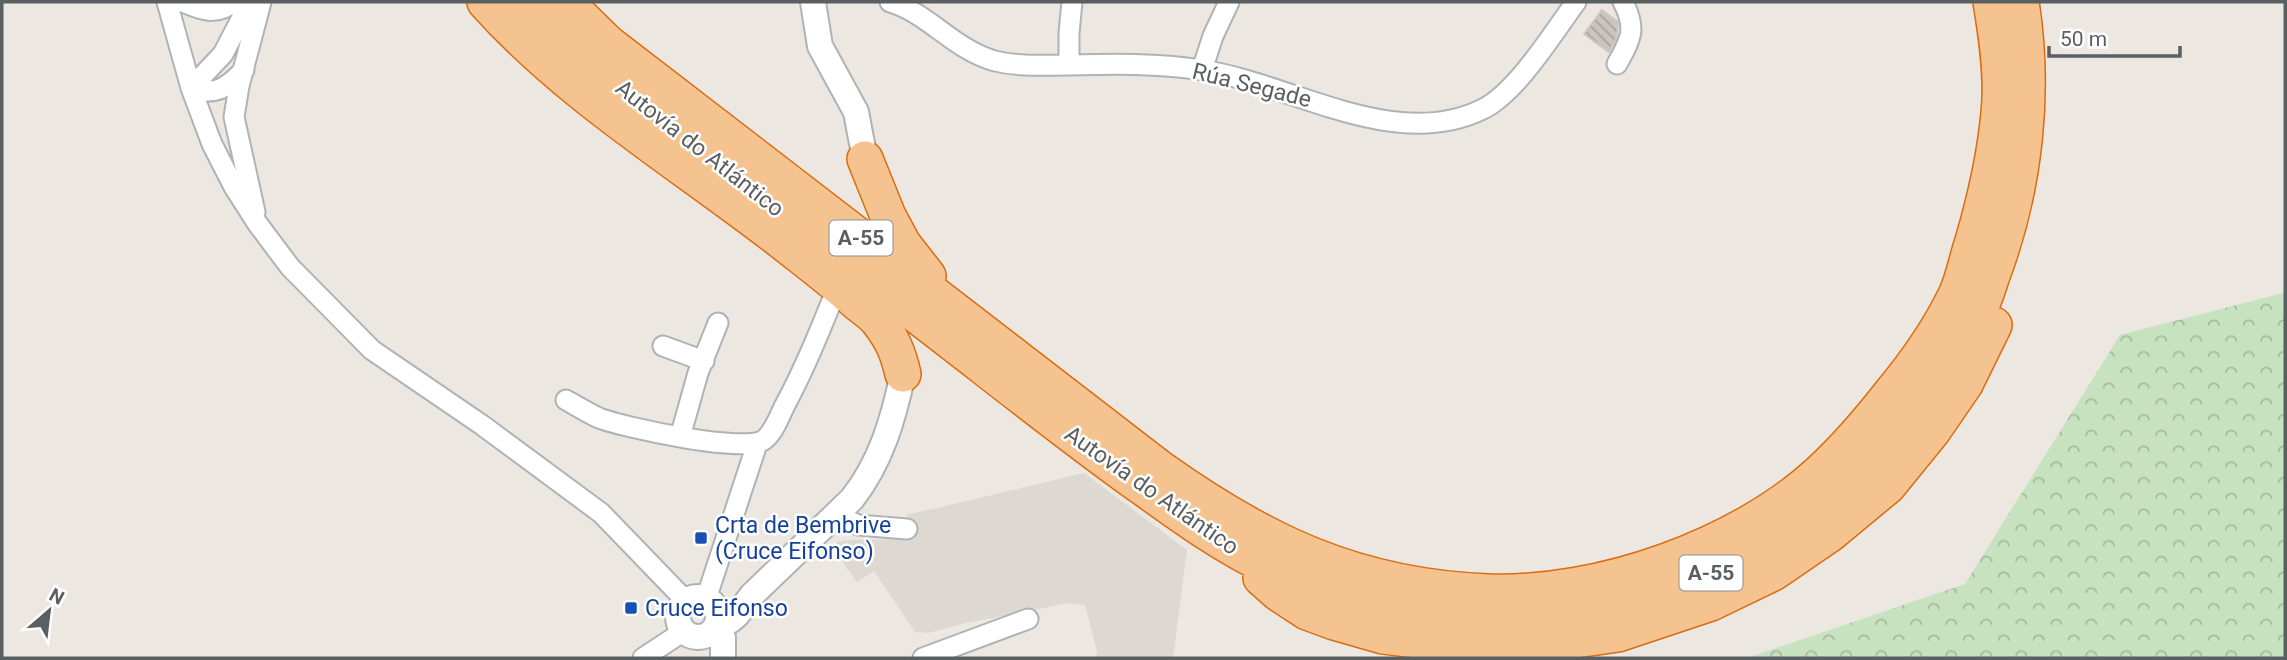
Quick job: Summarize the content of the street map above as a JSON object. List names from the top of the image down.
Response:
{
  "streets": {
    "highway": ["Autovía do Atlántico", "A-55"],
    "street": ["Rúa Segade"]
  },
  "places": {
    "transit": ["Crta de Bembrive (Cruce Eifonso)", "Cruce Eifonso"]
  },
  "scale_bar": "50 m",
  "north": "top right"
}
